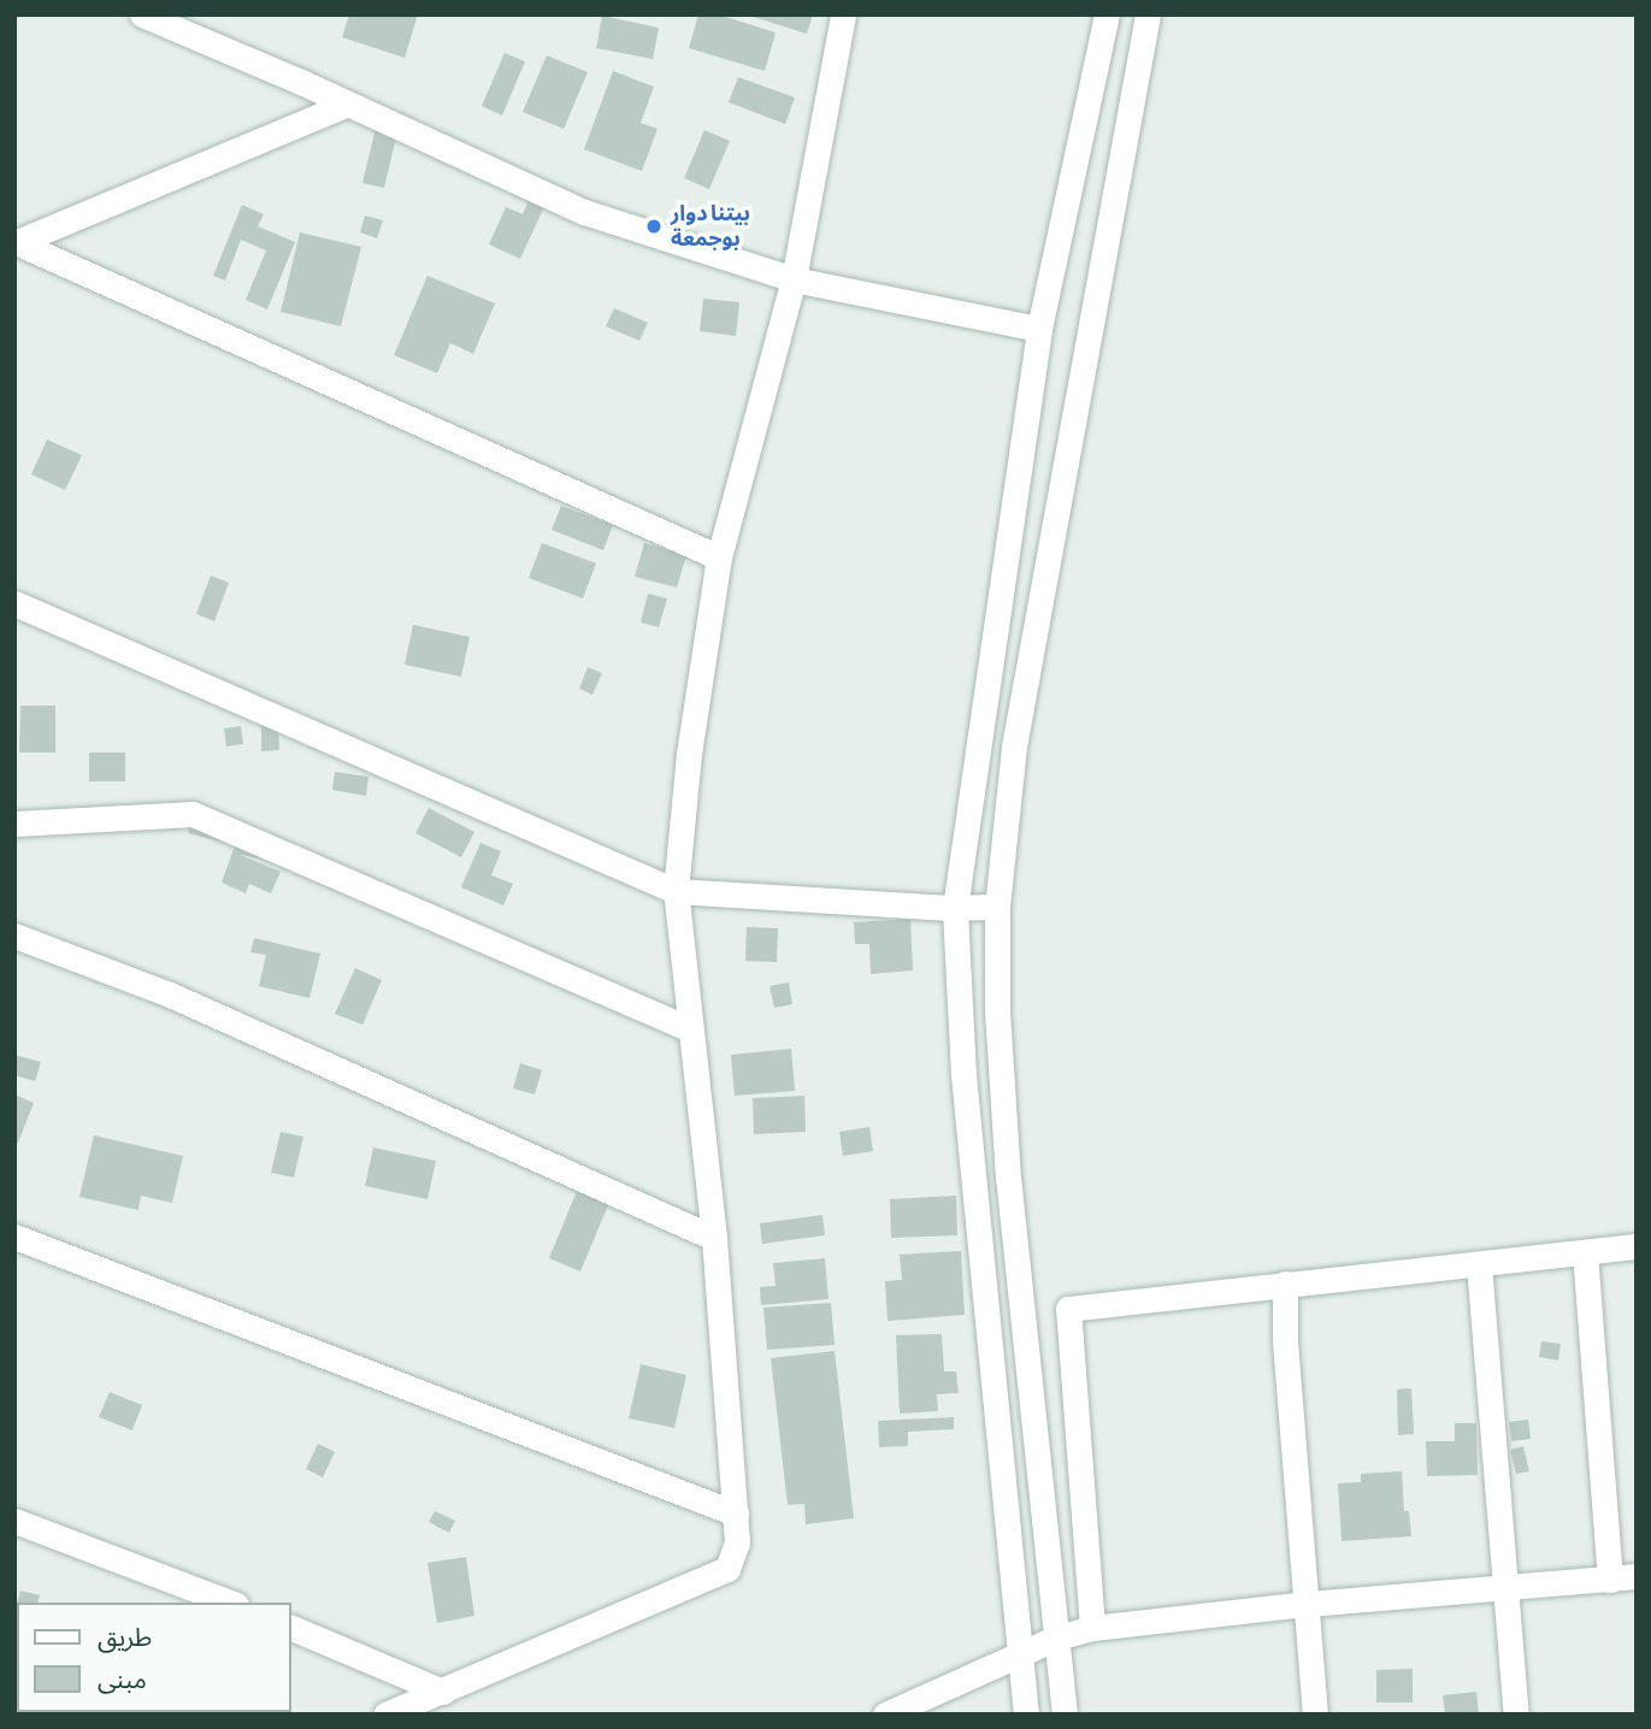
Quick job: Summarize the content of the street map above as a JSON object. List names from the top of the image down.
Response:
{
  "places": ["بيتنا دوار بوجمعة"],
  "legend": ["طريق", "مبنى"]
}
